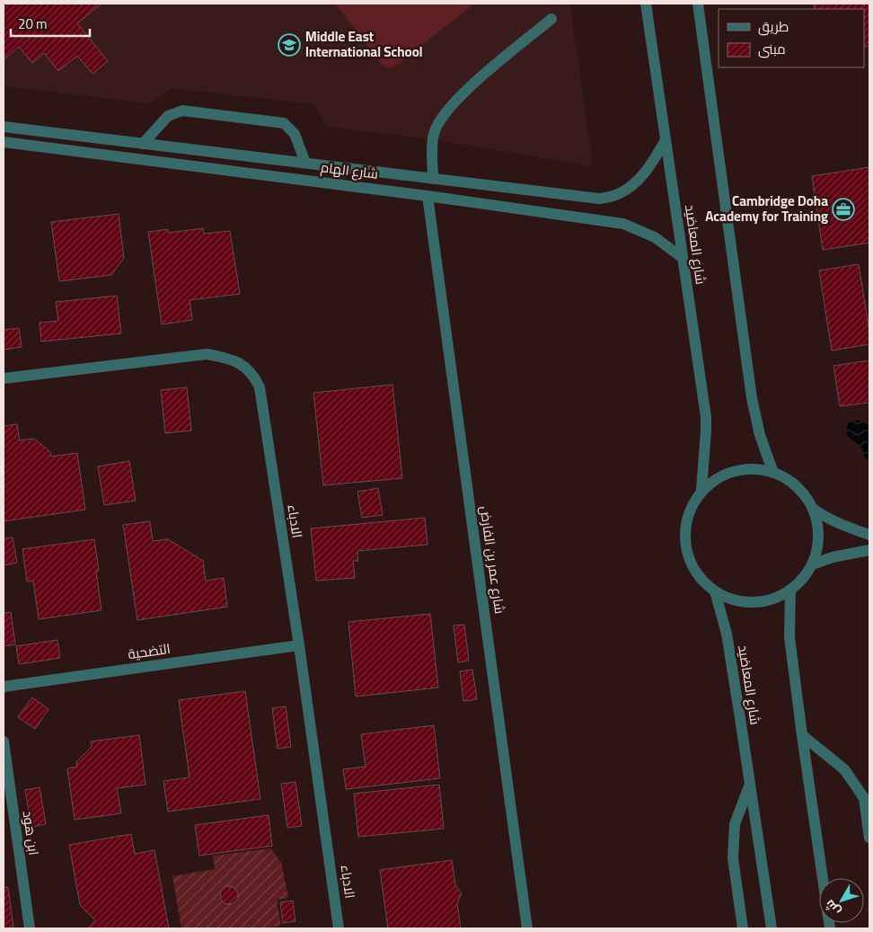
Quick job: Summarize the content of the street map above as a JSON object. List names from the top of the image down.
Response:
{
  "streets": {
    "street": [
      "شارع الهام",
      "شارع المعاضيد",
      "الادباء",
      "شارع عمر بن الفارض",
      "التضحية",
      "ابن هود"
    ]
  },
  "crossings": [
    ["شارع الهام", "شارع المعاضيد"],
    ["شارع الهام", "شارع عمر بن الفارض"],
    ["الادباء", "التضحية"]
  ],
  "places": {
    "school or university": ["Middle East International School"],
    "office": ["Cambridge Doha Academy for Training"]
  },
  "legend": ["طريق", "مبنى"],
  "scale_bar": "20 m",
  "north": "bottom left"
}
